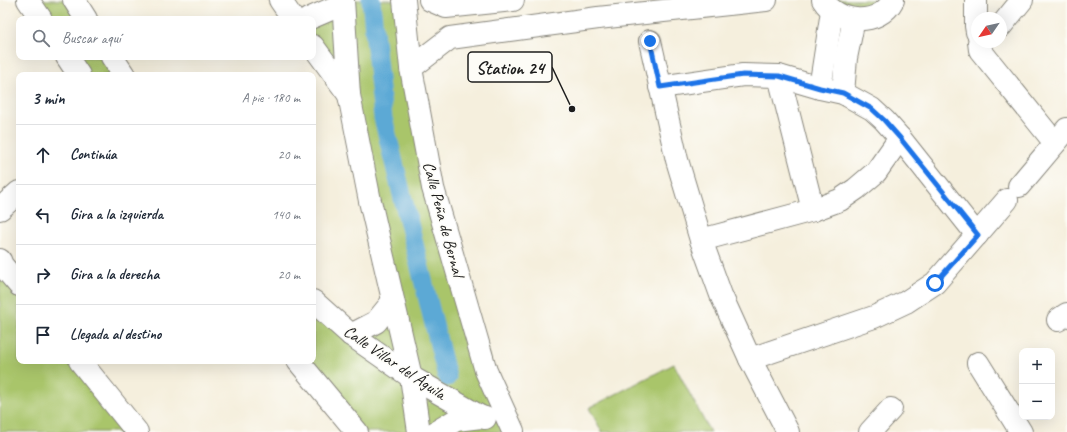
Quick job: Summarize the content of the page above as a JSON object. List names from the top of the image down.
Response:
{
  "streets": {
    "street": ["Calle Peña de Bernal", "Calle Villar del Águila"]
  },
  "places": ["Station 24"],
  "north": "bottom left",
  "page": {
    "search": "Buscar aquí",
    "heading": ["3 min", "A pie · 180 m"],
    "list": [
      ["Continúa", "20 m"],
      ["Gira a la izquierda", "140 m"],
      ["Gira a la derecha", "20 m"],
      "Llegada al destino"
    ],
    "map_buttons": ["+", "−"]
  }
}
